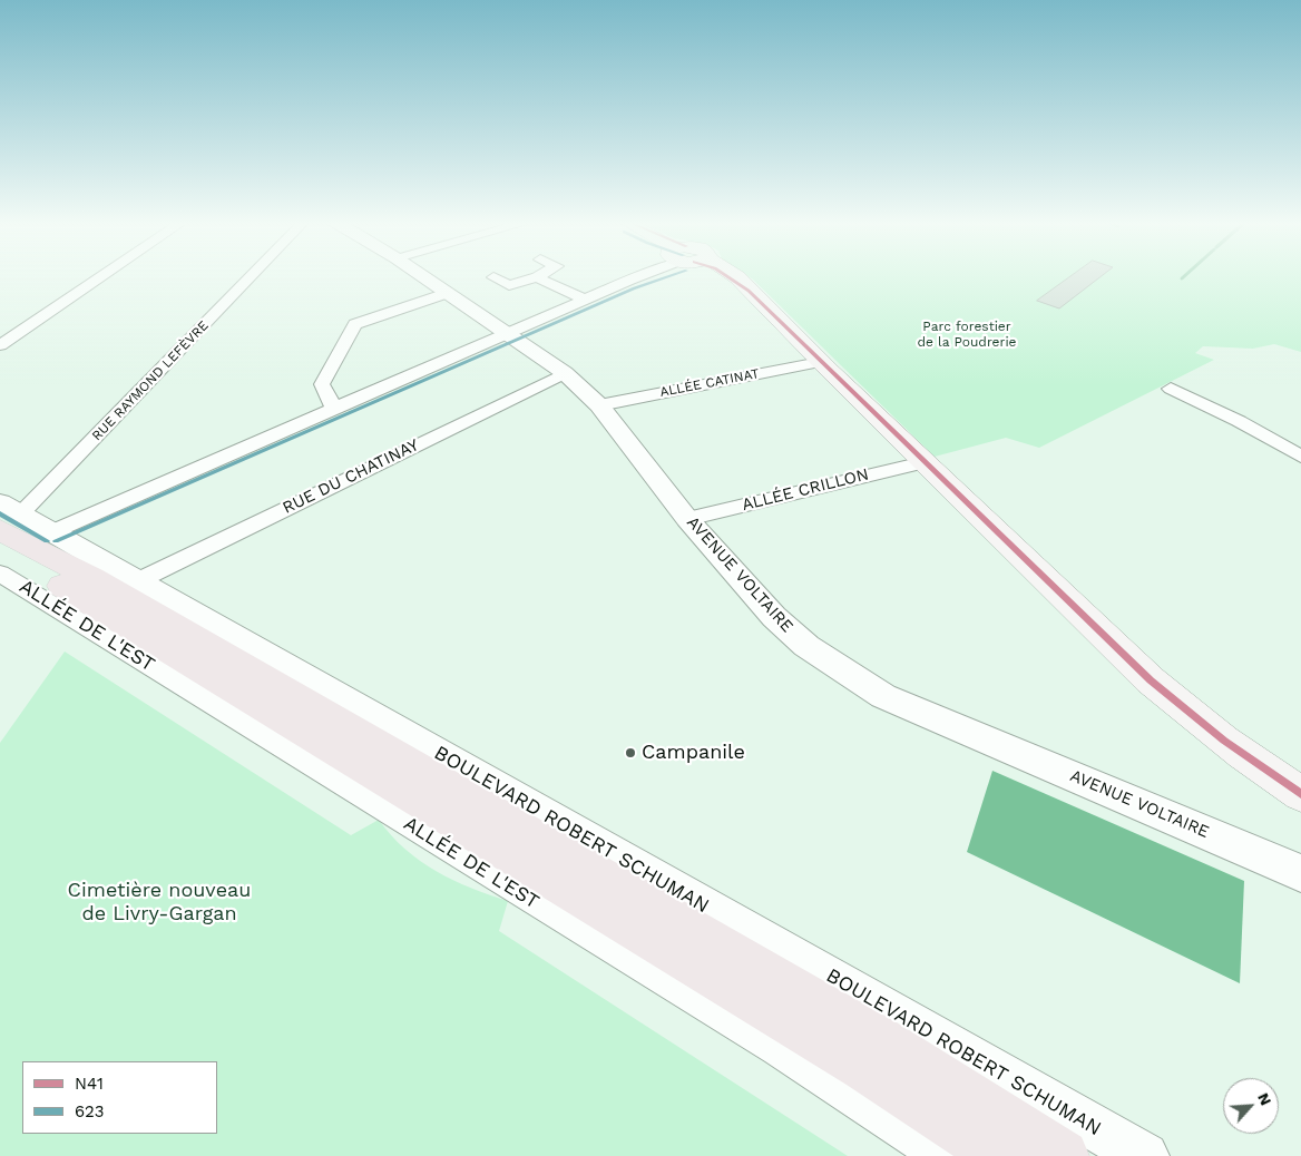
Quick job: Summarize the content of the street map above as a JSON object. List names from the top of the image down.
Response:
{
  "streets": {
    "street": [
      "RUE RAYMOND LEFÈVRE",
      "ALLÉE CATINAT",
      "RUE DU CHATINAY",
      "ALLÉE CRILLON",
      "AVENUE VOLTAIRE",
      "ALLÉE DE L'EST",
      "BOULEVARD ROBERT SCHUMAN"
    ]
  },
  "crossings": [
    ["RUE RAYMOND LEFÈVRE", "BOULEVARD ROBERT SCHUMAN"],
    ["ALLÉE CATINAT", "AVENUE VOLTAIRE"],
    ["RUE DU CHATINAY", "AVENUE VOLTAIRE"],
    ["RUE DU CHATINAY", "BOULEVARD ROBERT SCHUMAN"],
    ["ALLÉE CRILLON", "AVENUE VOLTAIRE"]
  ],
  "parks": ["Parc forestier de la Poudrerie", "Cimetière nouveau de Livry-Gargan"],
  "places": ["Campanile"],
  "lines": ["transit line N41", "transit line 623"],
  "legend": ["N41", "623"],
  "north": "top right"
}
